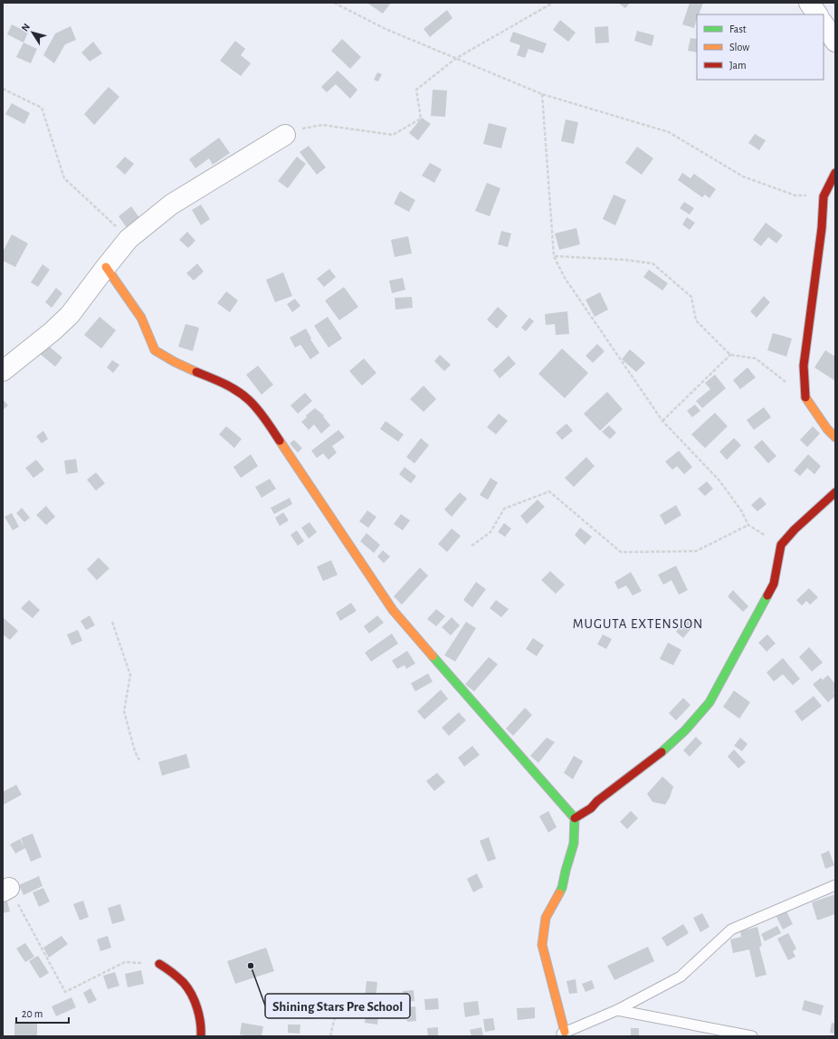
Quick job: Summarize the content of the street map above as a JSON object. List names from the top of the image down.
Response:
{
  "districts": ["MUGUTA EXTENSION"],
  "places": ["Shining Stars Pre School"],
  "legend": ["Fast", "Slow", "Jam"],
  "scale_bar": "20 m",
  "north": "top left"
}
